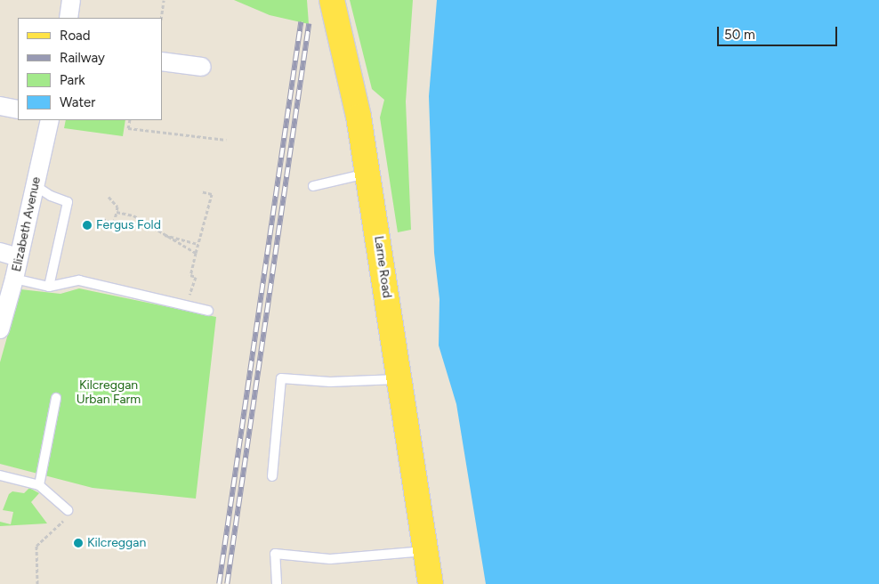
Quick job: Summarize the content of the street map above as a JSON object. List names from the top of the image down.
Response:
{
  "streets": {
    "main road": ["Larne Road"],
    "street": ["Elizabeth Avenue"]
  },
  "parks": ["Kilcreggan Urban Farm"],
  "places": ["Fergus Fold", "Kilcreggan"],
  "legend": [
    "Road",
    "Railway",
    "Park",
    "Water"
  ],
  "scale_bar": "50 m"
}
